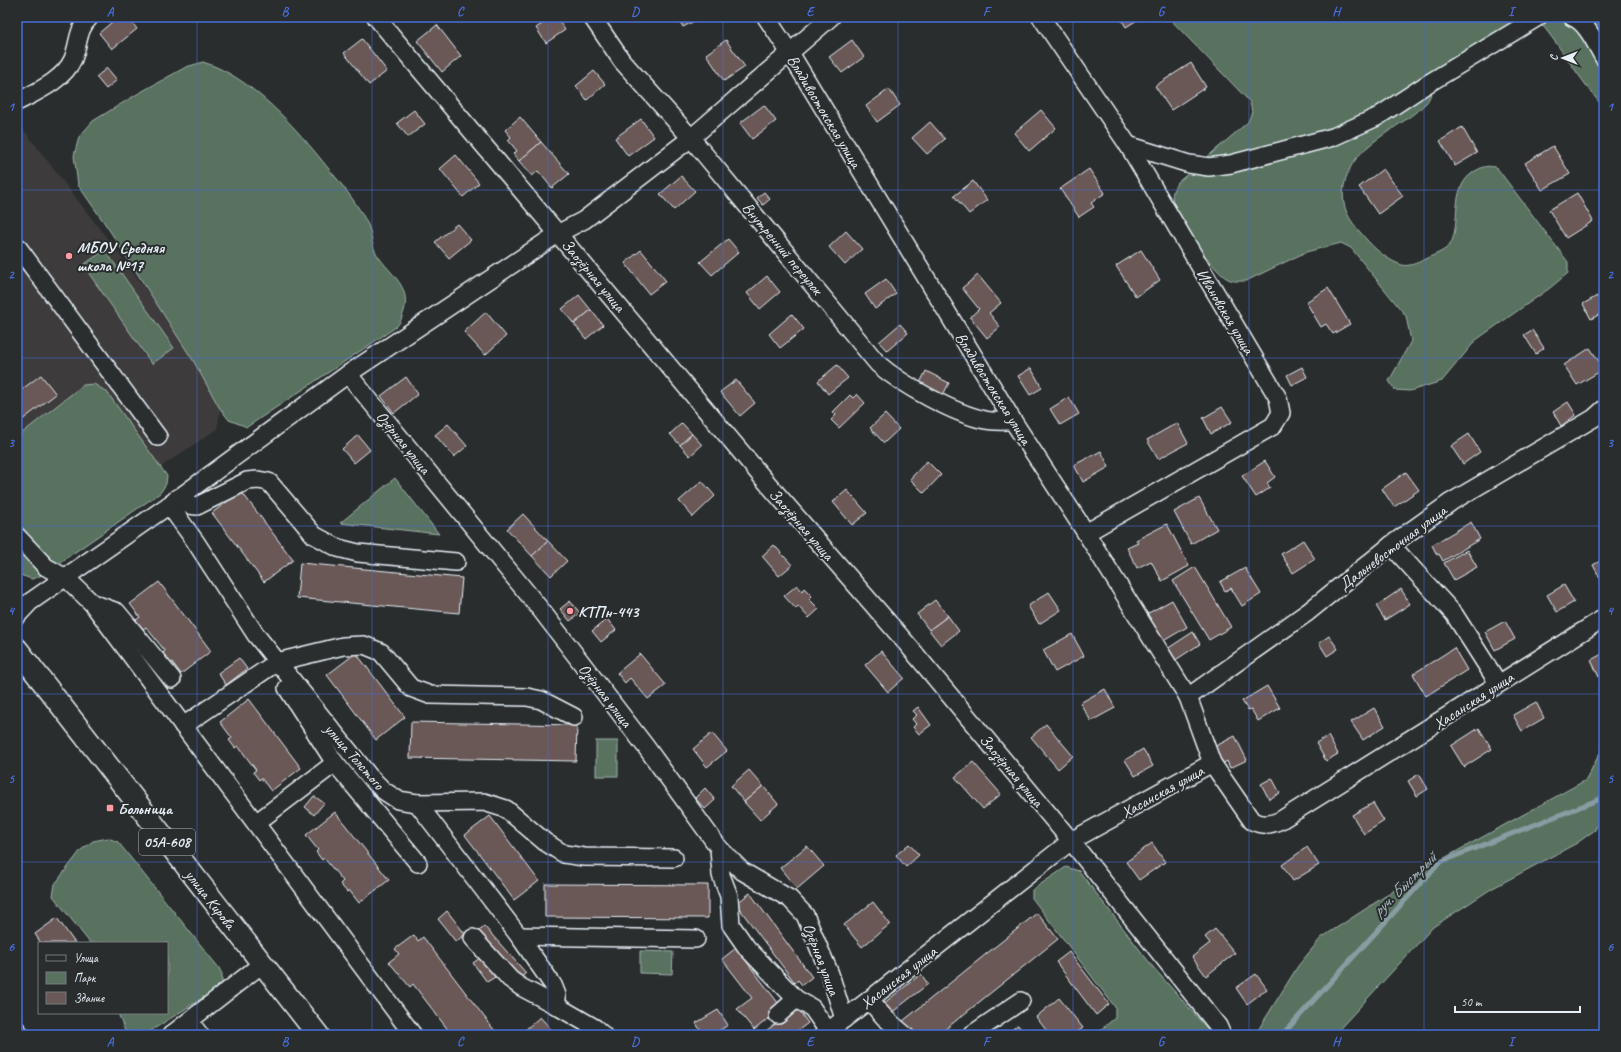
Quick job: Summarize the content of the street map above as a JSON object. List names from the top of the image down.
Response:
{
  "streets": {
    "main road": ["05А-608", "улица Кирова"],
    "street": [
      "Владивостокская улица",
      "Внутренний переулок",
      "Заозёрная улица",
      "Ивановская улица",
      "Озёрная улица",
      "Дальневосточная улица",
      "Хасанская улица",
      "улица Толстого"
    ]
  },
  "crossings": [
    ["Владивостокская улица", "Внутренний переулок"],
    ["Владивостокская улица", "Ивановская улица"],
    ["Владивостокская улица", "Дальневосточная улица"],
    ["Владивостокская улица", "Хасанская улица"],
    ["Заозёрная улица", "Хасанская улица"],
    ["Озёрная улица", "Хасанская улица"]
  ],
  "water": ["руч. Быстрый"],
  "places": {
    "other": ["МБОУ Средняя школа №17", "КТПн-443"],
    "transit": ["Больница"]
  },
  "legend": ["Улица", "Парк", "Здание"],
  "scale_bar": "50 m",
  "north": "left",
  "grid": {
    "columns": [
      "A",
      "B",
      "C",
      "D",
      "E",
      "F",
      "G",
      "H",
      "I"
    ],
    "rows": [
      "1",
      "2",
      "3",
      "4",
      "5",
      "6"
    ]
  }
}
